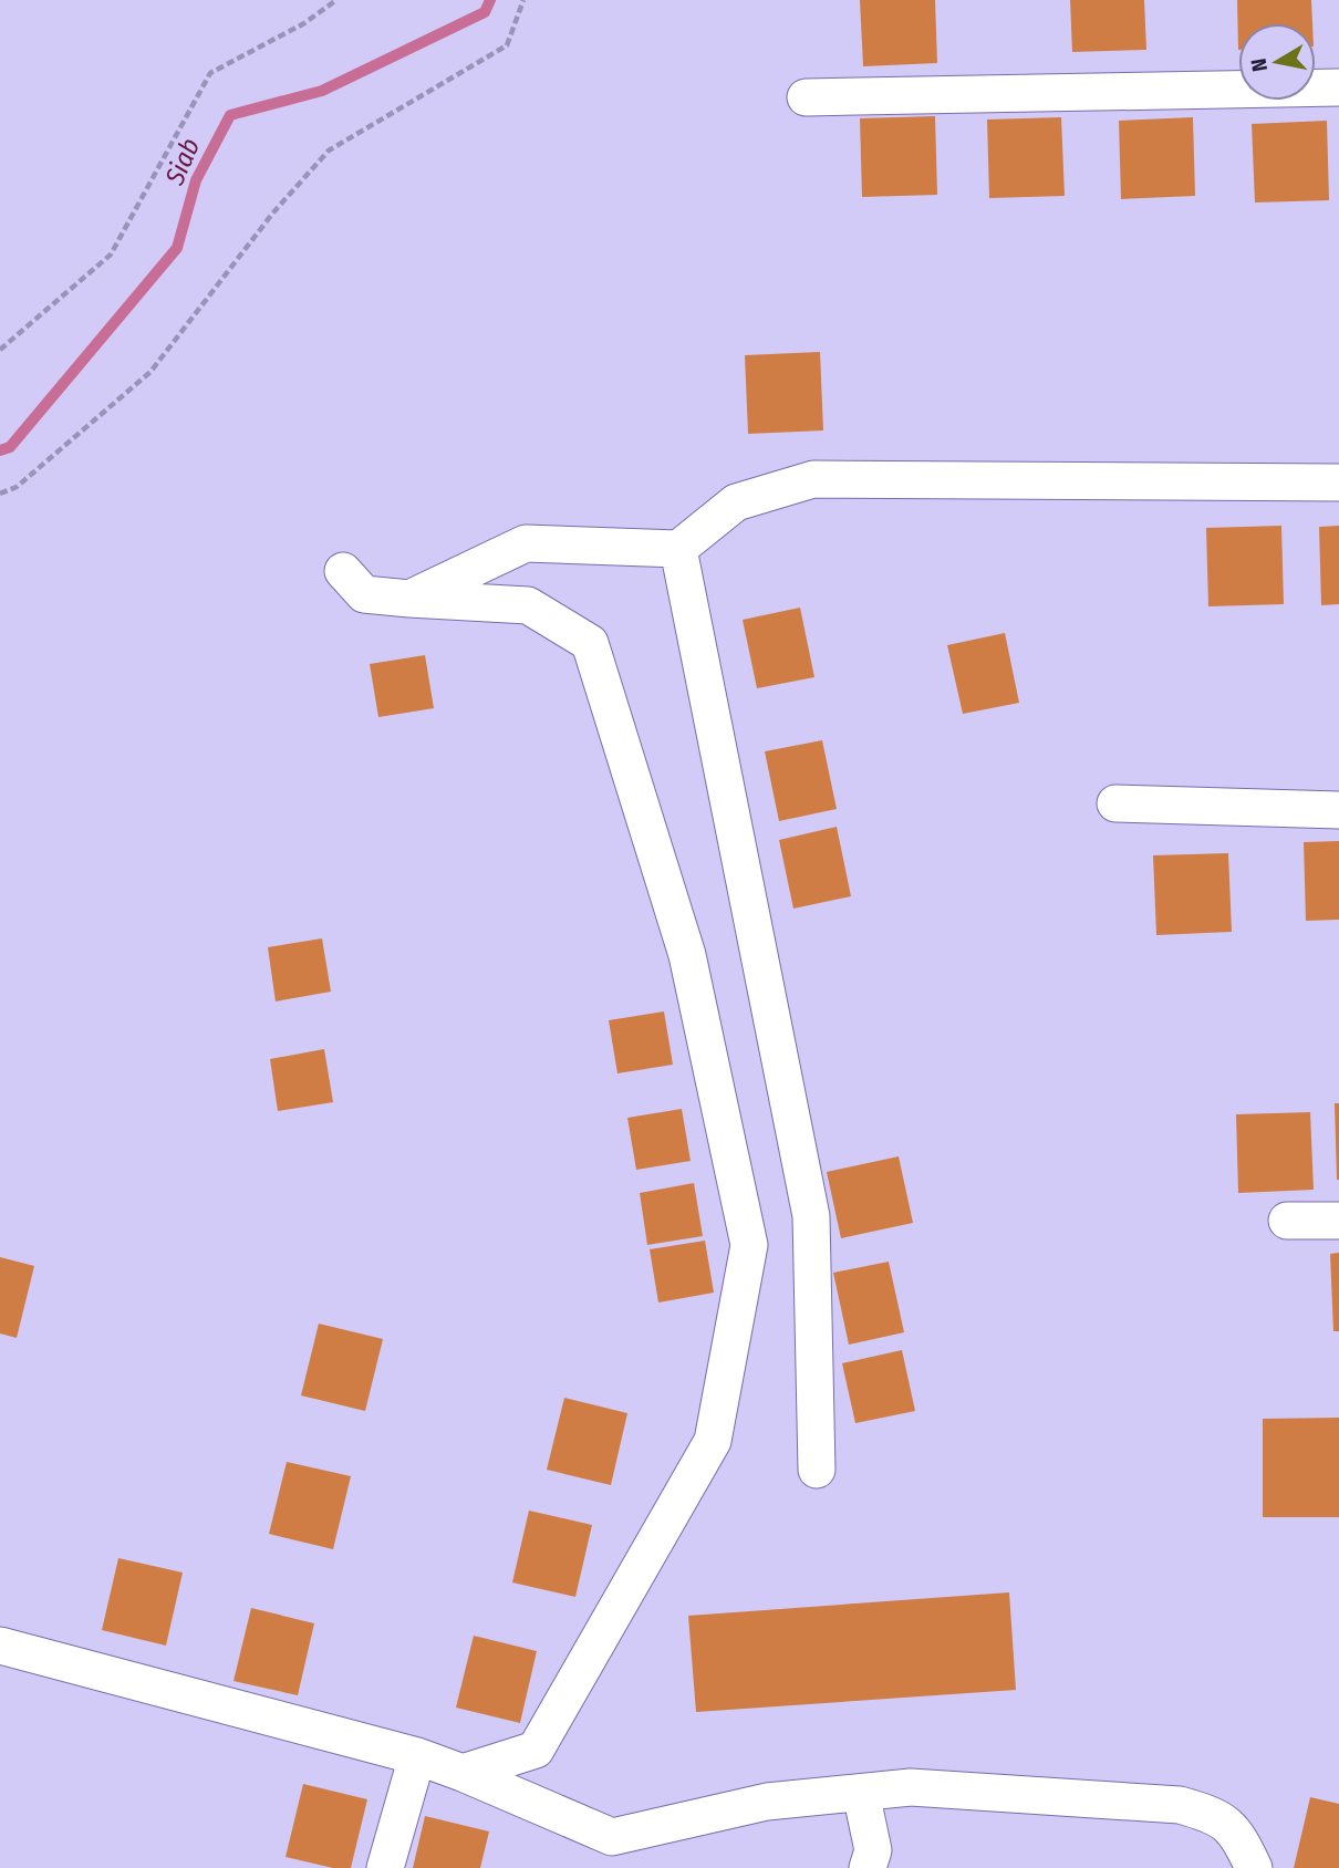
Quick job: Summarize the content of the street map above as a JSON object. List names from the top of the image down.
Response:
{
  "water": ["Siab"],
  "north": "left"
}
